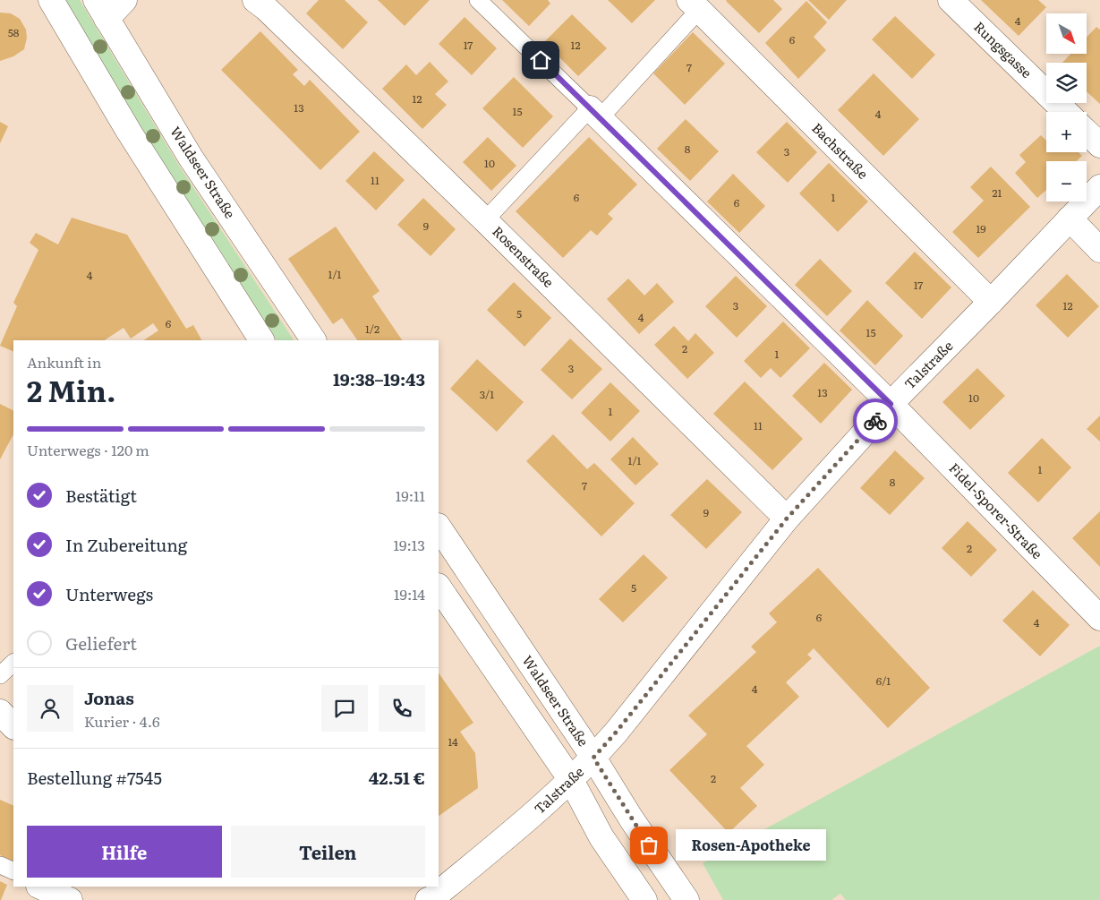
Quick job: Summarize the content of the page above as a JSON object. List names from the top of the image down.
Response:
{
  "streets": {
    "street": [
      "Rungsgasse",
      "Bachstraße",
      "Waldseer Straße",
      "Rosenstraße",
      "Talstraße",
      "Fidel-Sporer-Straße"
    ]
  },
  "crossings": [
    ["Bachstraße", "Talstraße"],
    ["Waldseer Straße", "Talstraße"],
    ["Rosenstraße", "Talstraße"],
    ["Talstraße", "Fidel-Sporer-Straße"]
  ],
  "places": ["Rosen-Apotheke"],
  "house_numbers": [
    "4",
    "58",
    "6",
    "17",
    "12",
    "7",
    "12",
    "13",
    "15",
    "4",
    "8",
    "3",
    "10",
    "11",
    "21",
    "6",
    "1",
    "6",
    "9",
    "19",
    "1/1",
    "4",
    "17",
    "3",
    "12",
    "5",
    "4",
    "6",
    "1/2",
    "15",
    "2",
    "1",
    "3",
    "13",
    "3/1",
    "10",
    "1",
    "11",
    "1/1",
    "1",
    "8",
    "7",
    "9",
    "2",
    "5",
    "6",
    "4",
    "6/1",
    "4",
    "14",
    "2"
  ],
  "north": "bottom right",
  "page": {
    "map_buttons": ["+", "−"],
    "heading": ["2 Min.", "Ankunft in", "19:38–19:43"],
    "panel": [
      "Jonas",
      "Kurier · 4.6",
      "Bestellung #7545",
      "42.51 €"
    ],
    "bar": "Unterwegs · 120 m",
    "list": [
      ["Bestätigt", "19:11"],
      ["In Zubereitung", "19:13"],
      ["Unterwegs", "19:14"],
      "Geliefert"
    ],
    "buttons": ["Hilfe", "Teilen"],
    "bubble": "Rosen-Apotheke"
  }
}
